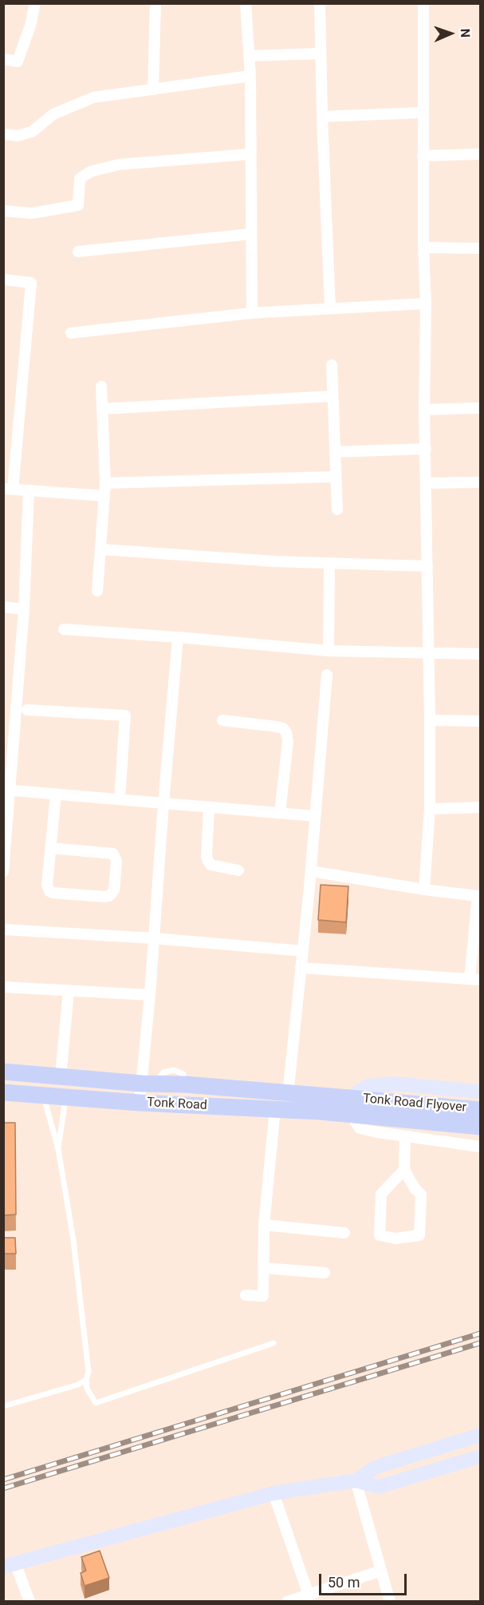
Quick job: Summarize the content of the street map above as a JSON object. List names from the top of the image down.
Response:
{
  "streets": {
    "main road": ["Tonk Road Flyover", "Tonk Road"]
  },
  "crossings": [
    ["Tonk Road Flyover", "Tonk Road"]
  ],
  "scale_bar": "50 m",
  "north": "right"
}
